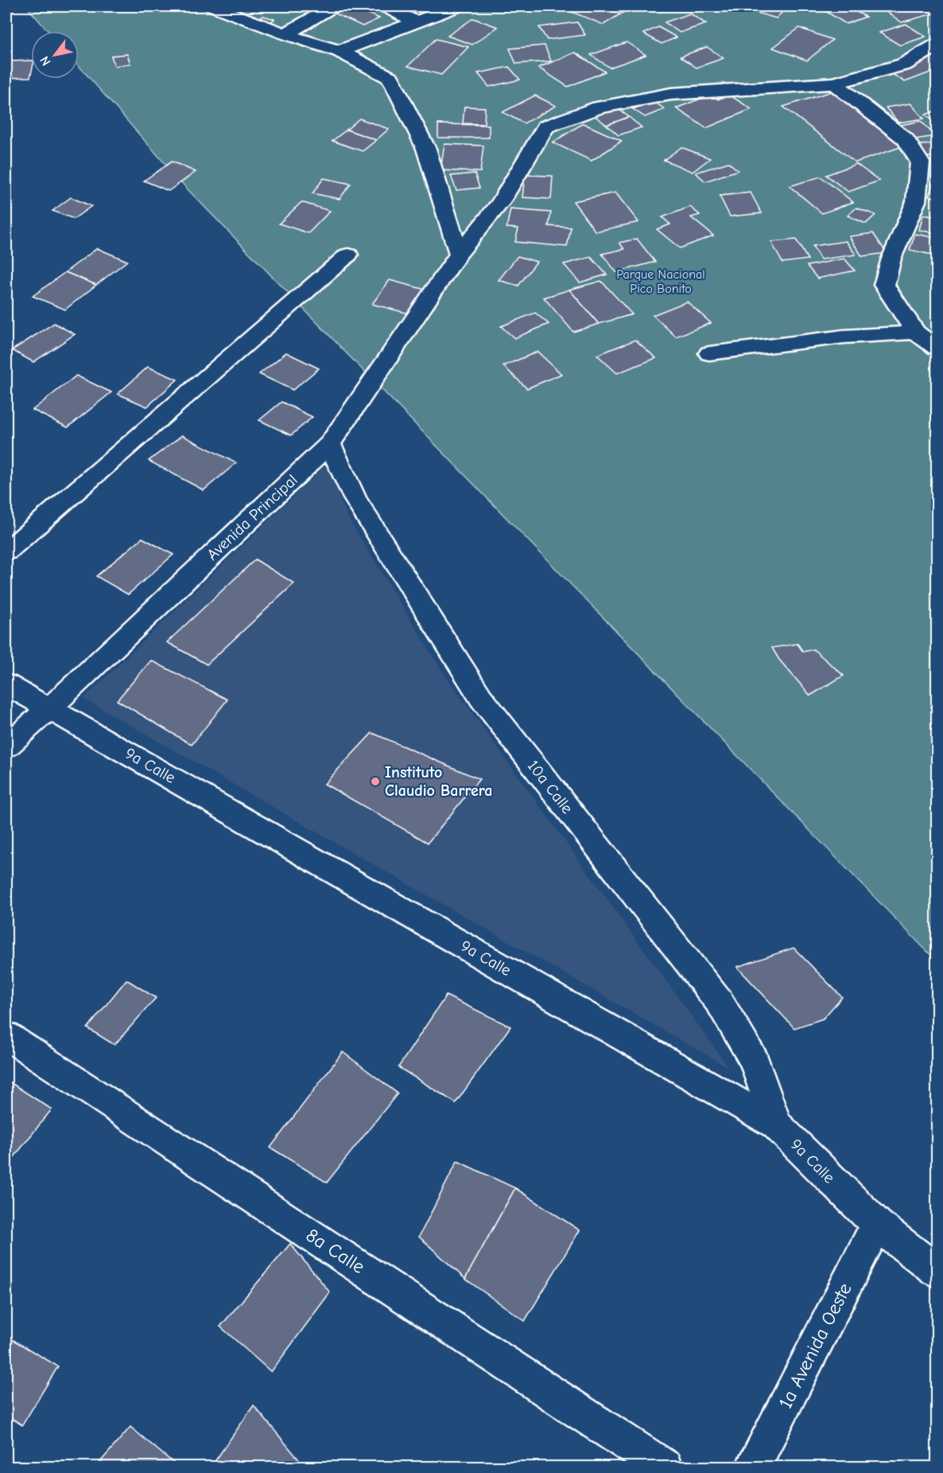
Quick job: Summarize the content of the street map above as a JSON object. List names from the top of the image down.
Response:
{
  "streets": {
    "street": [
      "Avenida Principal",
      "9a Calle",
      "10a Calle",
      "8a Calle",
      "1a Avenida Oeste"
    ]
  },
  "crossings": [
    ["Avenida Principal", "9a Calle"],
    ["Avenida Principal", "10a Calle"],
    ["9a Calle", "10a Calle"],
    ["9a Calle", "1a Avenida Oeste"]
  ],
  "parks": ["Parque Nacional Pico Bonito"],
  "places": ["Instituto Claudio Barrera"],
  "north": "bottom left"
}
